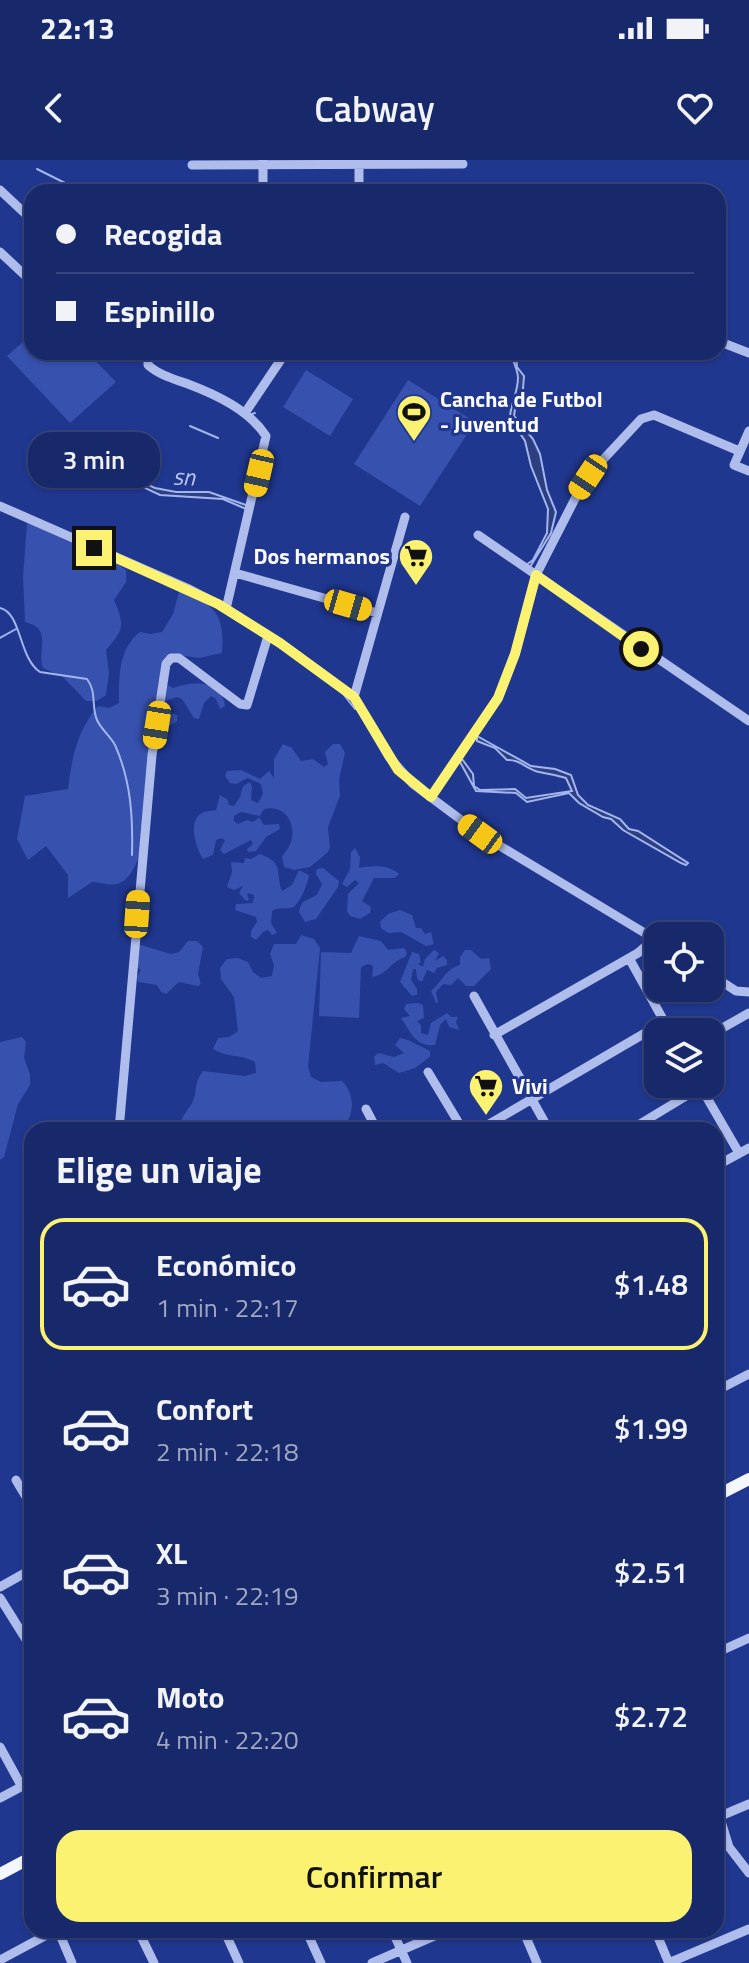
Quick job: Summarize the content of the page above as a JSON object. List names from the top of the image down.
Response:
{
  "water": ["sn"],
  "places": {
    "sports": ["Cancha de Futbol - Juventud"],
    "supermarket": ["Dos hermanos", "Vivi"]
  },
  "page": {
    "status": "22:13",
    "header": "Cabway",
    "banner": ["Recogida", "Espinillo"],
    "bubble": "3 min",
    "heading": "Elige un viaje",
    "list": [
      {
        "name": "Económico",
        "note": "1 min · 22:17",
        "value": "$1.48"
      },
      {
        "name": "Confort",
        "note": "2 min · 22:18",
        "value": "$1.99"
      },
      {
        "name": "XL",
        "note": "3 min · 22:19",
        "value": "$2.51"
      },
      {
        "name": "Moto",
        "note": "4 min · 22:20",
        "value": "$2.72"
      }
    ],
    "buttons": "Confirmar"
  }
}
